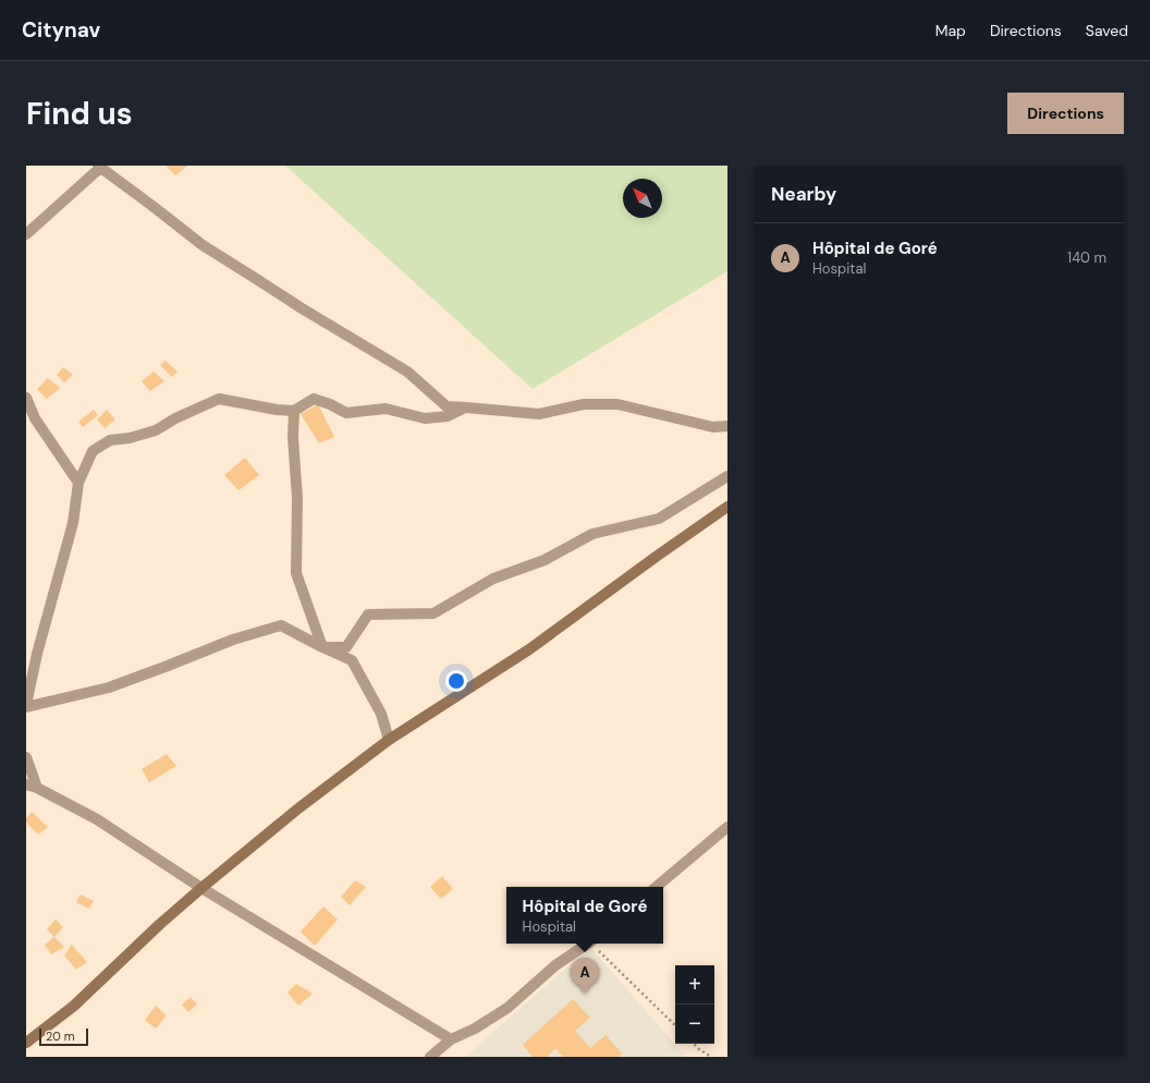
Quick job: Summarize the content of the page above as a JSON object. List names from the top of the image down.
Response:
{
  "scale_bar": "20 m",
  "north": "top left",
  "page": {
    "header": "Citynav",
    "nav": ["Map", "Directions", "Saved"],
    "buttons": "Directions",
    "title": "Find us",
    "heading": "Nearby",
    "list": [
      {
        "mark": "A",
        "name": "Hôpital de Goré",
        "note": "Hospital",
        "value": "140 m"
      }
    ],
    "popup": ["Hôpital de Goré", "Hospital"],
    "pins": "A",
    "map_buttons": ["+", "−"],
    "scale": "20 m"
  }
}
